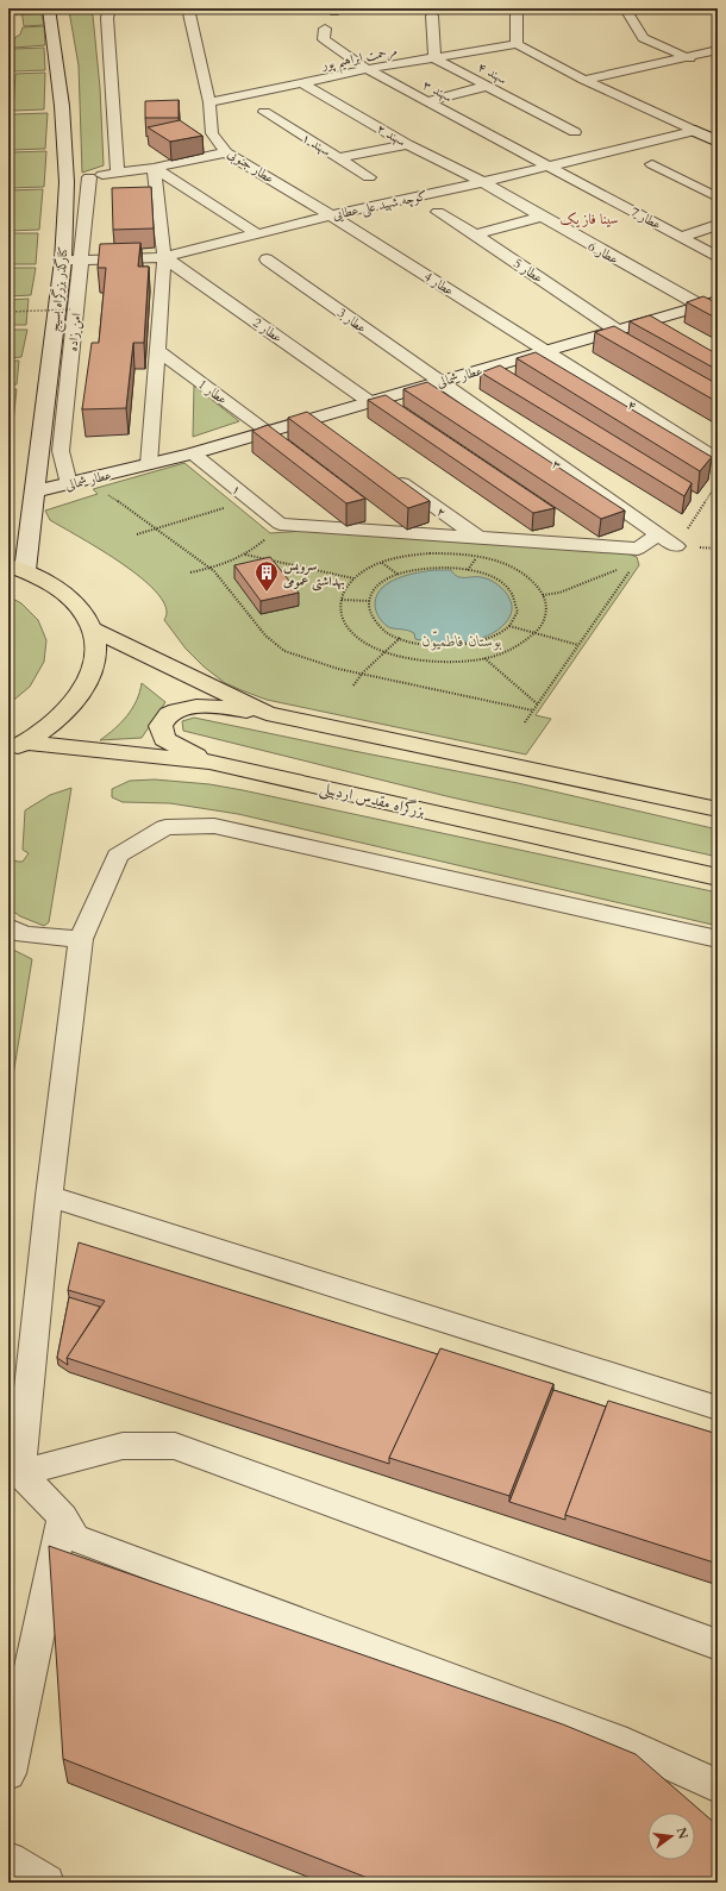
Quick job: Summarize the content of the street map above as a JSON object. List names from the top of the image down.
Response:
{
  "streets": {
    "highway": ["بزرگراه مقدس اردبیلی"],
    "street": [
      "مرحمت ابراهیم پور",
      "سهند ۴",
      "سهند ۳",
      "سهند ۲",
      "سهند ۱",
      "عطار جنوبی",
      "کوچه شهید علی عطایی",
      "عطار 7",
      "عطار 6",
      "عطار 5",
      "عطار 4",
      "کنارگذر بزرگراه بسیج",
      "عطار 3",
      "عطار 2",
      "امن زاده",
      "عطار شمالی",
      "عطار 1",
      "۴",
      "۳",
      "۱",
      "۲"
    ]
  },
  "crossings": [
    ["مرحمت ابراهیم پور", "سهند ۴"],
    ["مرحمت ابراهیم پور", "سهند ۳"],
    ["مرحمت ابراهیم پور", "سهند ۲"],
    ["مرحمت ابراهیم پور", "عطار جنوبی"],
    ["سهند ۳", "کوچه شهید علی عطایی"],
    ["سهند ۳", "عطار 7"],
    ["سهند ۲", "کوچه شهید علی عطایی"],
    ["سهند ۲", "عطار 6"],
    ["عطار جنوبی", "کوچه شهید علی عطایی"],
    ["عطار جنوبی", "عطار 4"],
    ["کوچه شهید علی عطایی", "عطار 7"],
    ["کوچه شهید علی عطایی", "عطار 6"],
    ["کوچه شهید علی عطایی", "عطار 4"],
    ["کوچه شهید علی عطایی", "کنارگذر بزرگراه بسیج"],
    ["کوچه شهید علی عطایی", "عطار 2"],
    ["کوچه شهید علی عطایی", "امن زاده"],
    ["عطار 6", "عطار شمالی"],
    ["عطار 5", "عطار شمالی"],
    ["عطار 4", "عطار شمالی"],
    ["عطار 4", "۴"],
    ["کنارگذر بزرگراه بسیج", "عطار شمالی"],
    ["عطار 3", "عطار شمالی"],
    ["عطار 3", "۳"],
    ["عطار 2", "عطار شمالی"],
    ["امن زاده", "عطار شمالی"],
    ["عطار شمالی", "عطار 1"],
    ["عطار شمالی", "۴"],
    ["عطار شمالی", "۳"],
    ["عطار شمالی", "۱"]
  ],
  "districts": ["سینا فاز یک"],
  "parks": ["بوستان فاطمیّون"],
  "places": {
    "building": ["سرویس بهداشتی عمومی"]
  },
  "north": "right"
}
